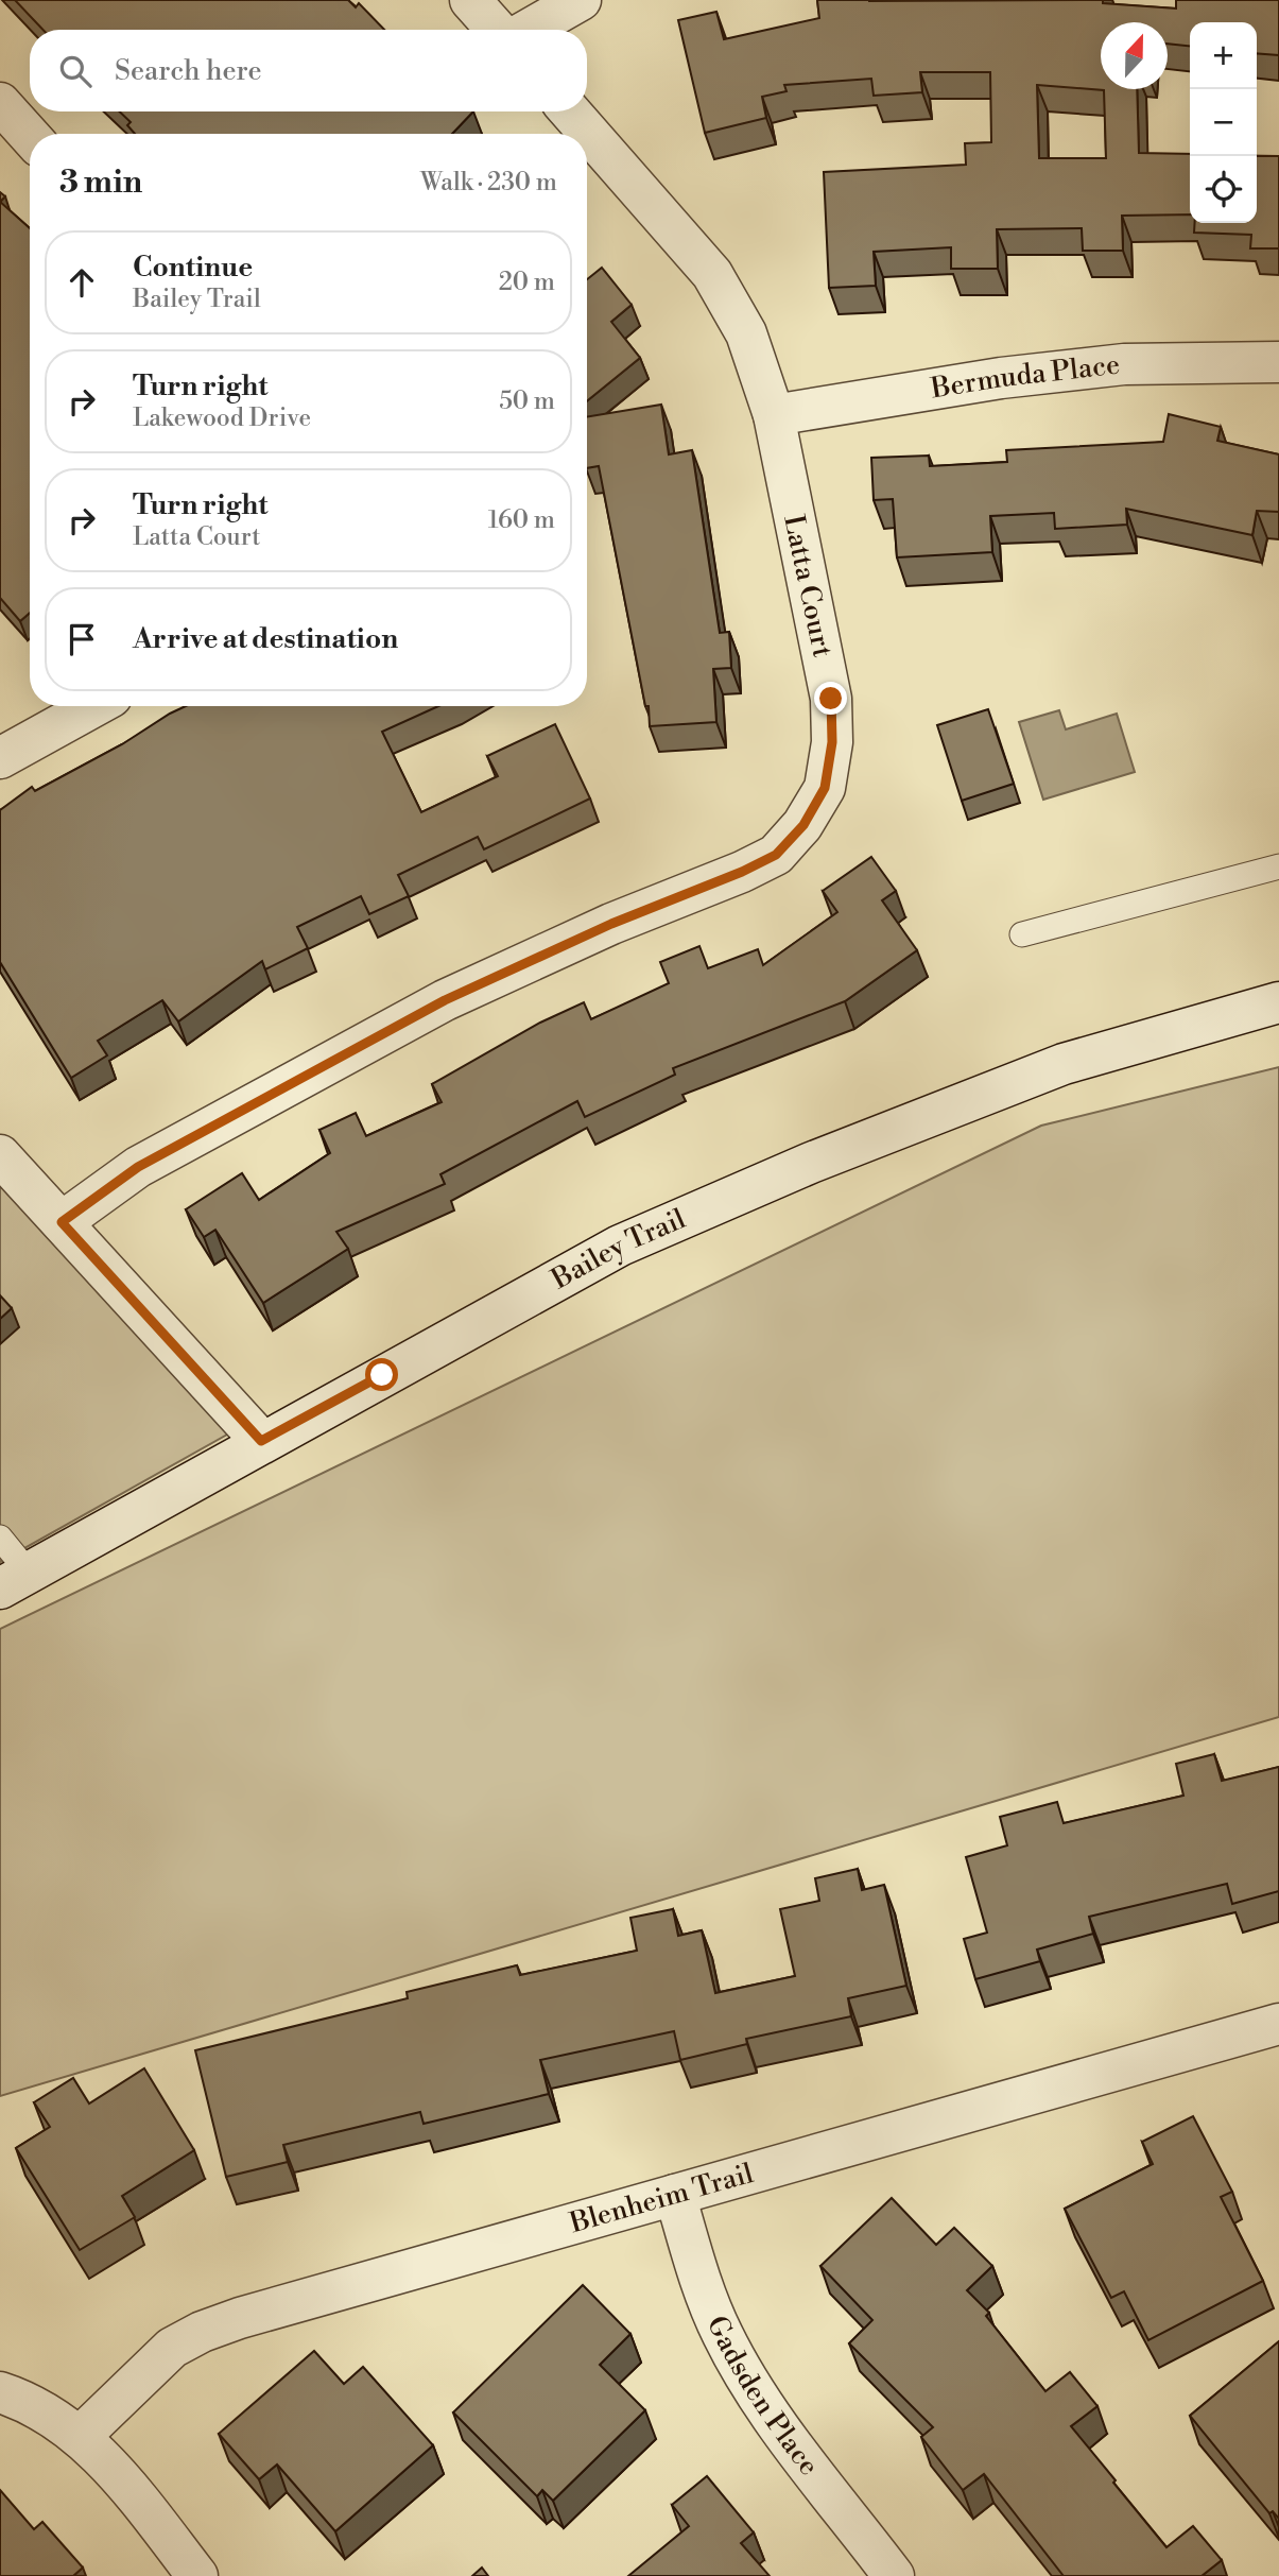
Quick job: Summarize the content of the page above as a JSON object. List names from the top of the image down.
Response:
{
  "streets": {
    "street": [
      "Bermuda Place",
      "Latta Court",
      "Bailey Trail",
      "Blenheim Trail",
      "Gadsden Place"
    ]
  },
  "crossings": [
    ["Bermuda Place", "Latta Court"],
    ["Blenheim Trail", "Gadsden Place"]
  ],
  "north": "top",
  "page": {
    "map_buttons": ["+", "−"],
    "search": "Search here",
    "heading": ["3 min", "Walk · 230 m"],
    "list": [
      ["Continue", "Bailey Trail", "20 m"],
      ["Turn right", "Lakewood Drive", "50 m"],
      ["Turn right", "Latta Court", "160 m"],
      "Arrive at destination"
    ]
  }
}
